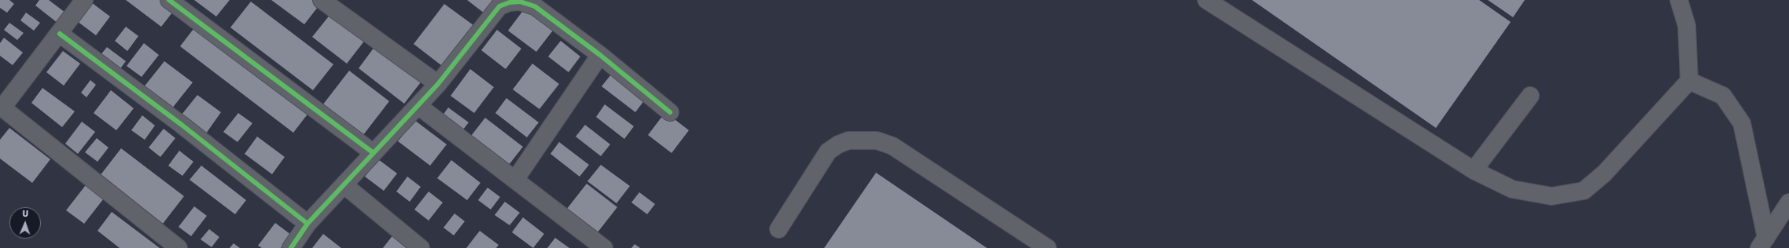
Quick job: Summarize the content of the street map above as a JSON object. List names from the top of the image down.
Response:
{
  "north": "top"
}
